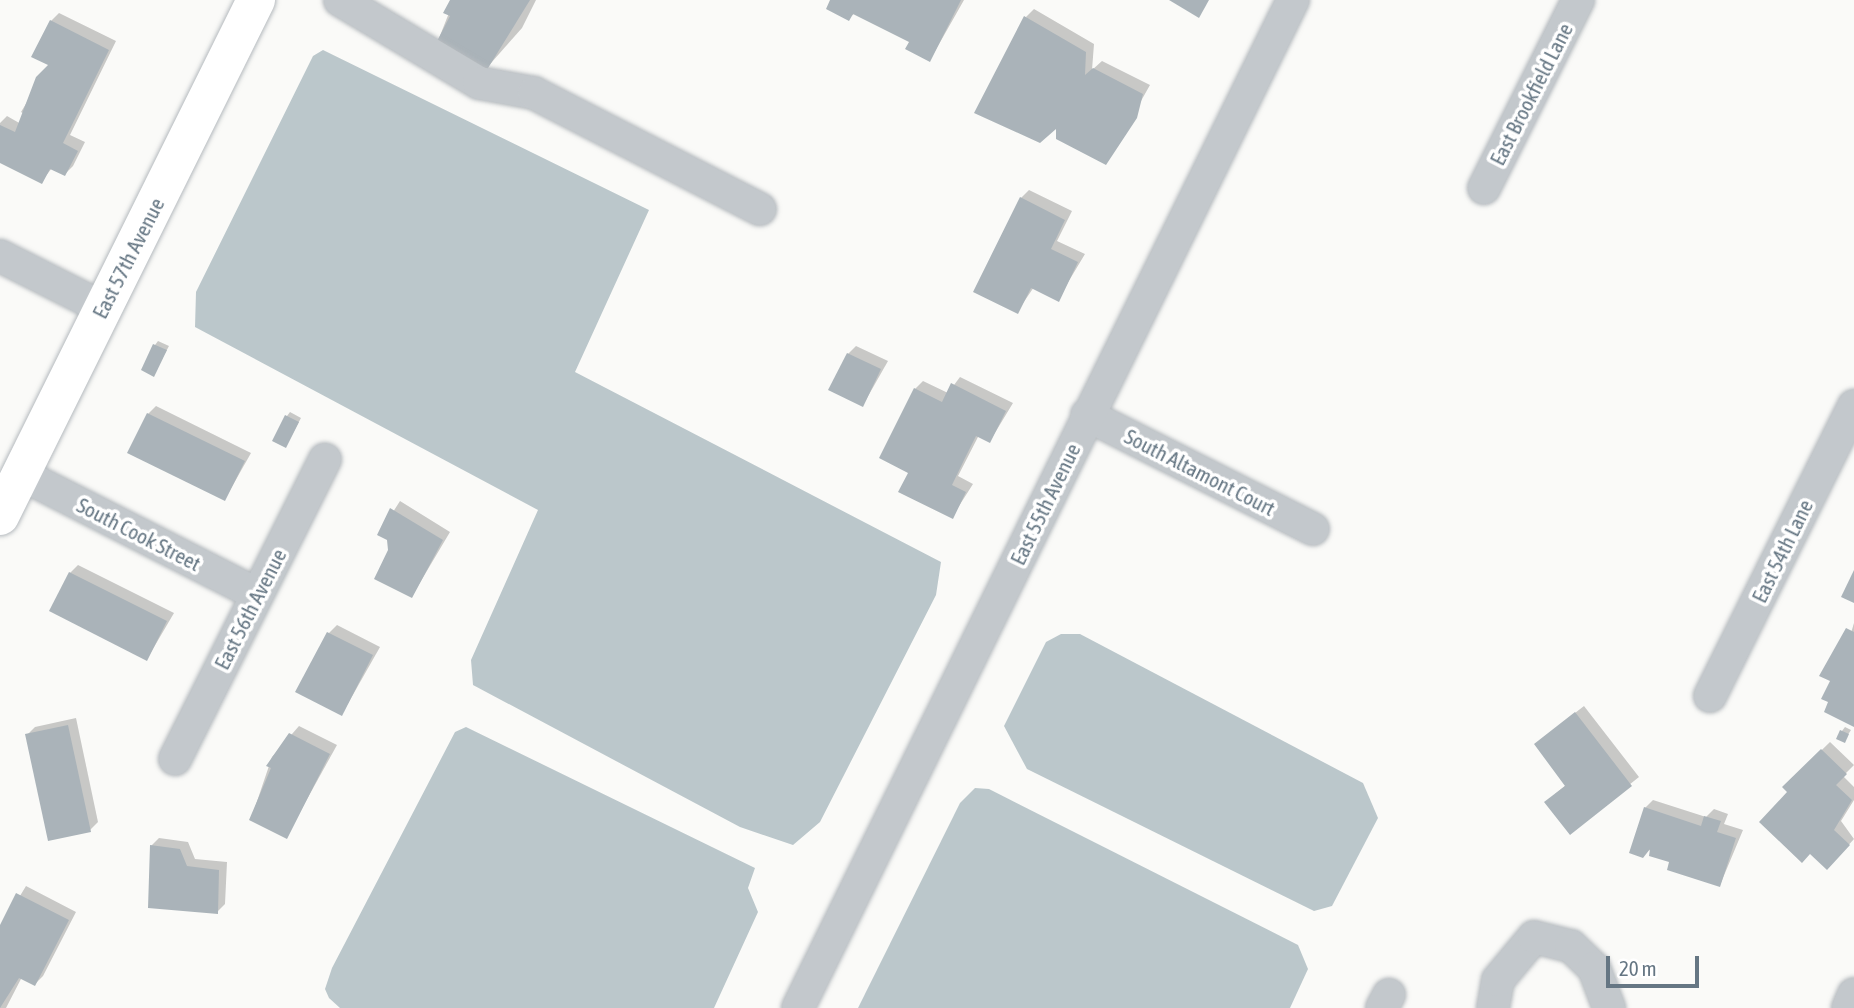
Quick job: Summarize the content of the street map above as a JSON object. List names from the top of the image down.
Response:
{
  "streets": {
    "main road": ["East 57th Avenue"],
    "street": [
      "East Brookfield Lane",
      "South Altamont Court",
      "East 55th Avenue",
      "South Cook Street",
      "East 54th Lane",
      "East 56th Avenue"
    ]
  },
  "crossings": [
    ["East 57th Avenue", "South Cook Street"],
    ["South Altamont Court", "East 55th Avenue"],
    ["South Cook Street", "East 56th Avenue"]
  ],
  "scale_bar": "20 m"
}
